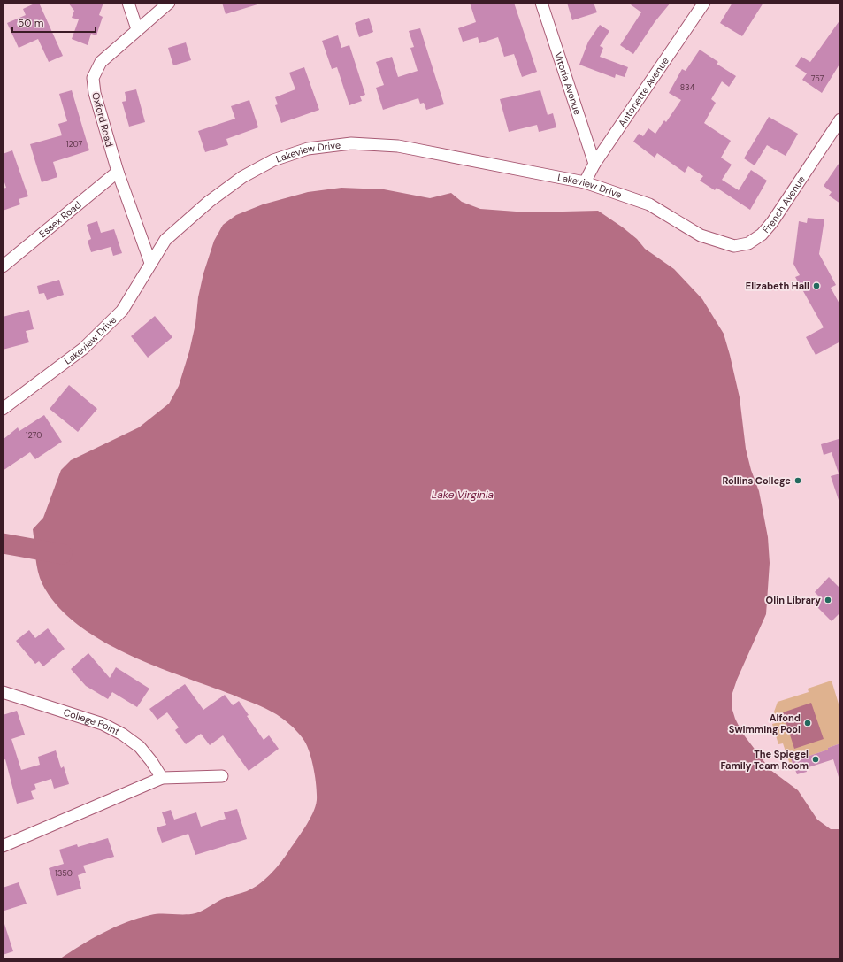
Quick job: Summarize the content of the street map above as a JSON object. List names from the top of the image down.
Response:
{
  "streets": {
    "street": [
      "Vitoria Avenue",
      "Antonette Avenue",
      "Oxford Road",
      "Lakeview Drive",
      "French Avenue",
      "Essex Road",
      "College Point"
    ]
  },
  "crossings": [
    ["Vitoria Avenue", "Antonette Avenue"],
    ["Antonette Avenue", "Lakeview Drive"],
    ["Oxford Road", "Lakeview Drive"],
    ["Oxford Road", "Essex Road"],
    ["Lakeview Drive", "French Avenue"]
  ],
  "water": ["Lake Virginia"],
  "places": [
    "Elizabeth Hall",
    "Rollins College",
    "Olin Library",
    "Alfond Swimming Pool",
    "The Spiegel Family Team Room"
  ],
  "house_numbers": [
    "757",
    "834",
    "1207",
    "1270",
    "1350"
  ],
  "scale_bar": "50 m"
}
